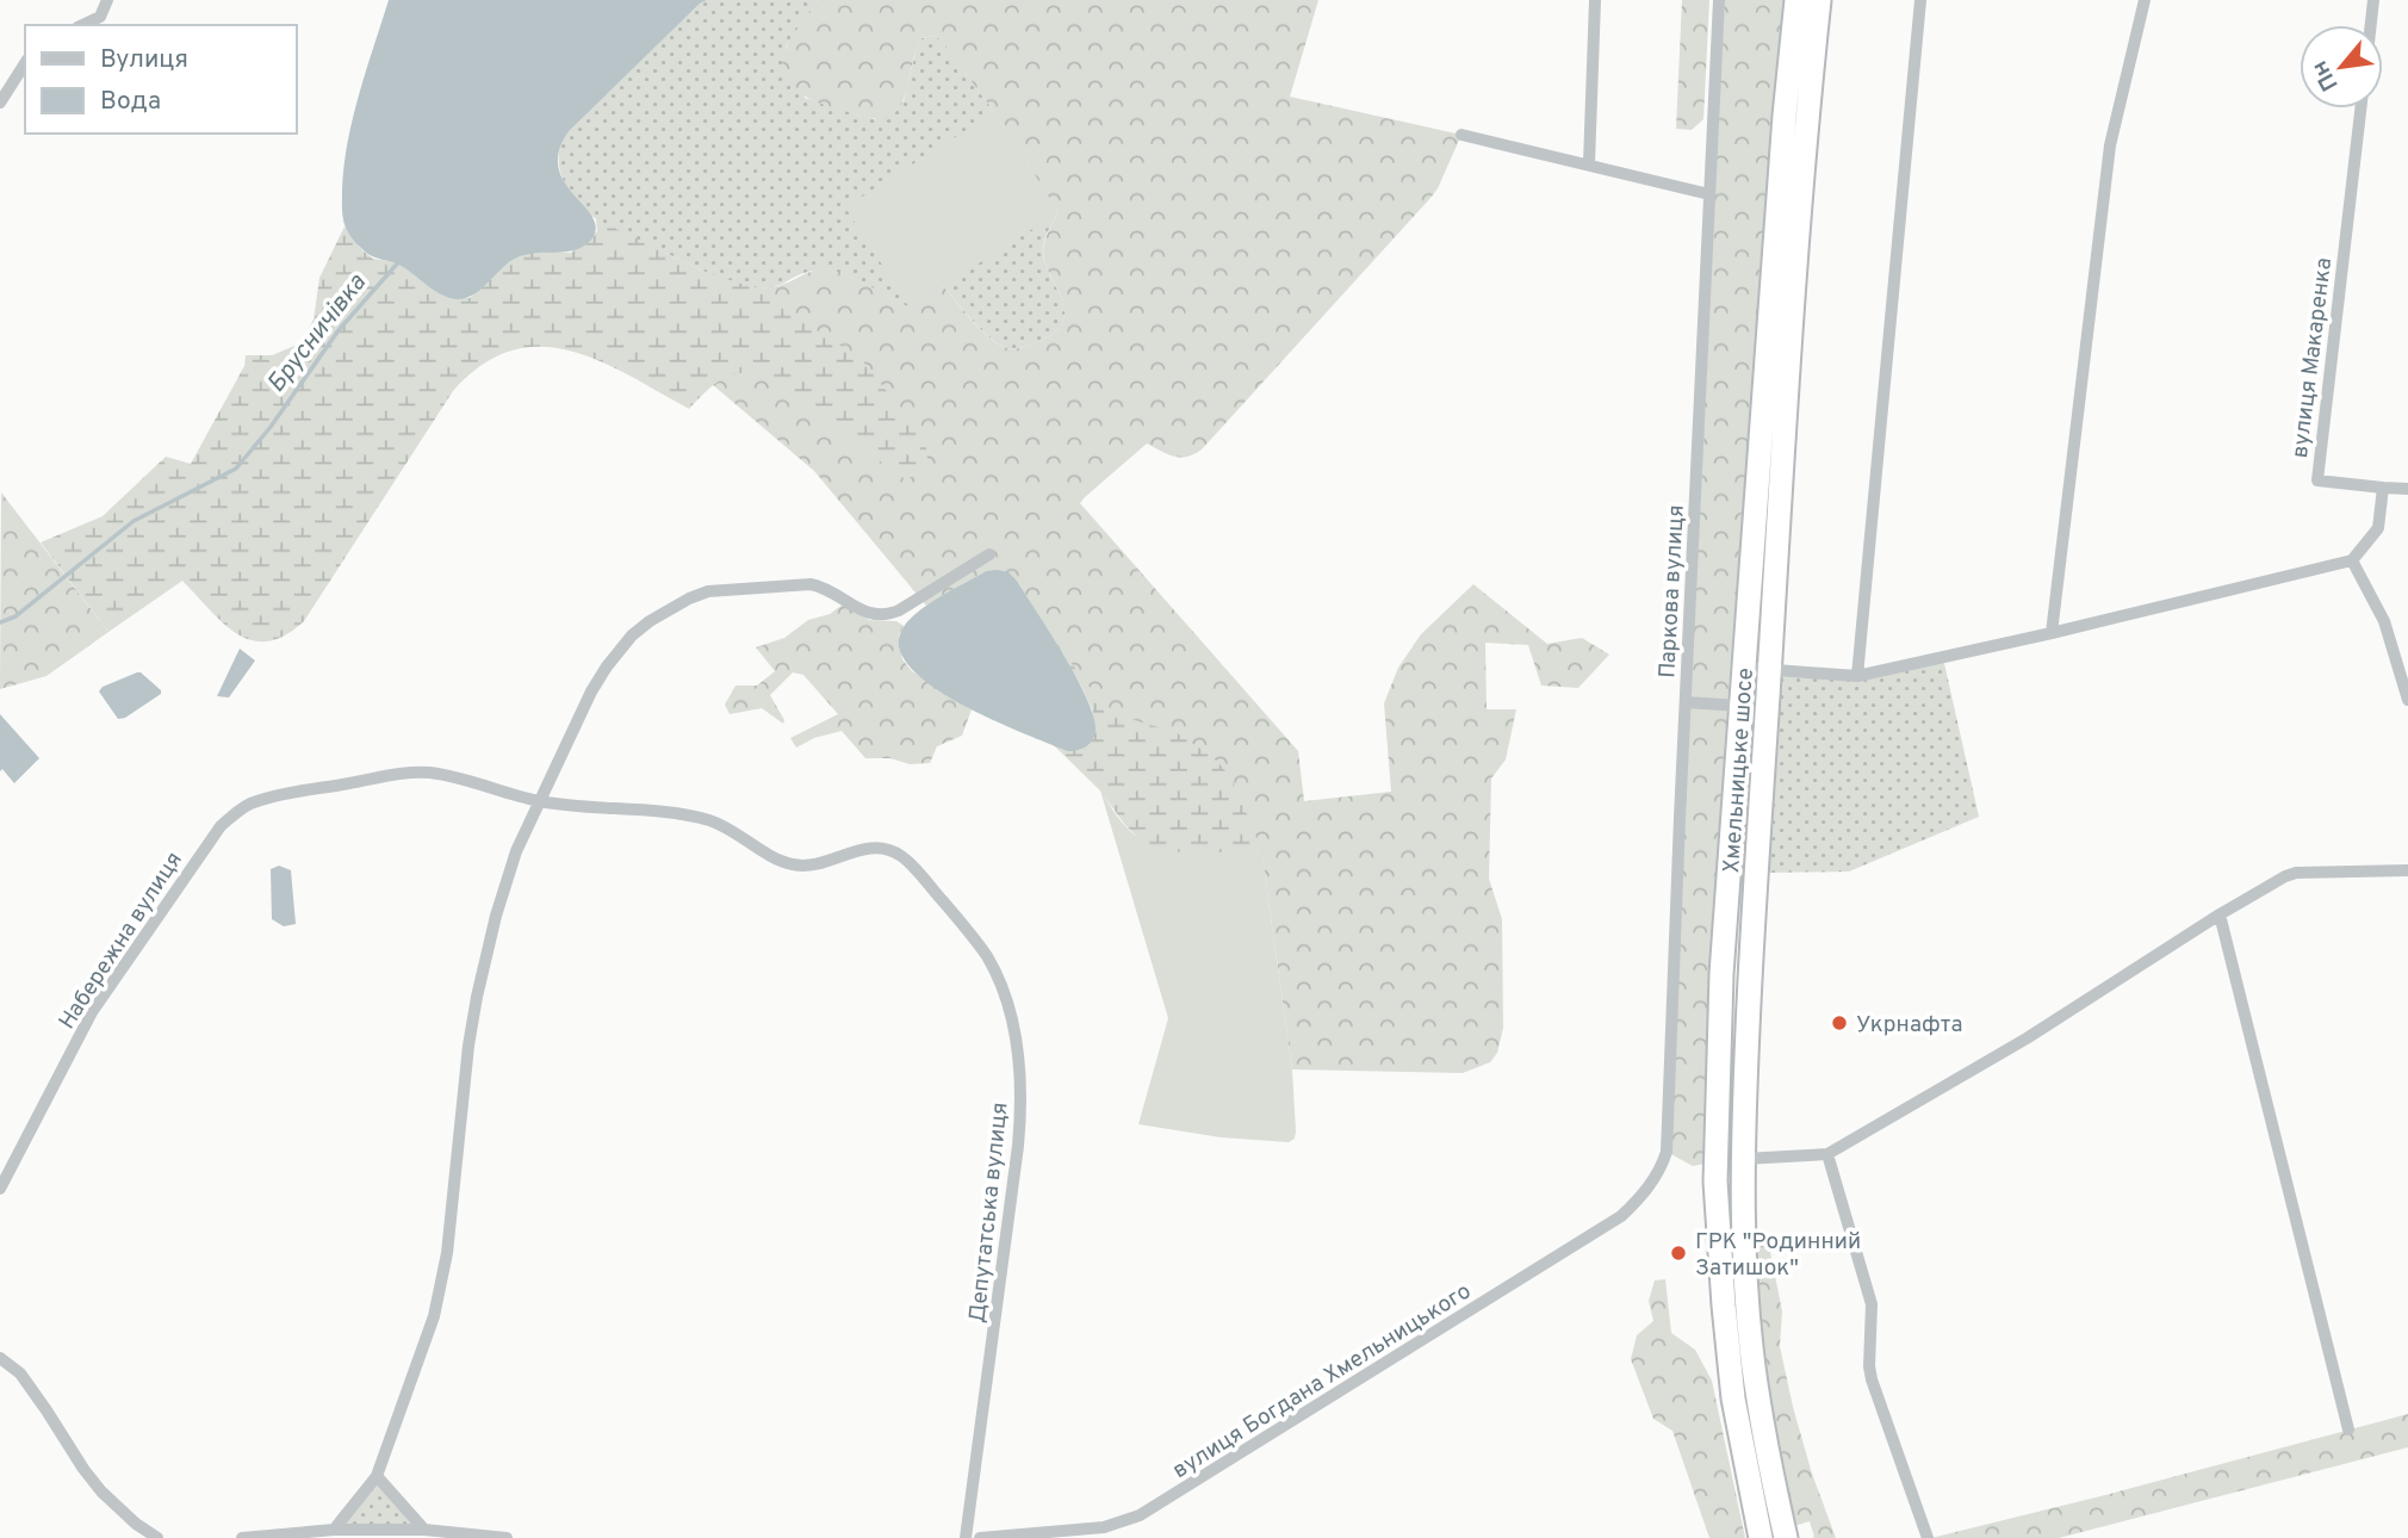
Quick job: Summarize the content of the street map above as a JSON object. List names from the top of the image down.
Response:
{
  "streets": {
    "highway": ["Хмельницьке шосе"],
    "street": [
      "вулиця Макаренка",
      "Паркова вулиця",
      "Набережна вулиця",
      "Депутатська вулиця",
      "вулиця Богдана Хмельницького"
    ]
  },
  "crossings": [
    ["Паркова вулиця", "вулиця Богдана Хмельницького"],
    ["Набережна вулиця", "Депутатська вулиця"]
  ],
  "water": ["Брусничівка"],
  "places": ["Укрнафта", "ГРК \"Родинний Затишок\""],
  "legend": ["Вулиця", "Вода"],
  "north": "bottom left"
}
